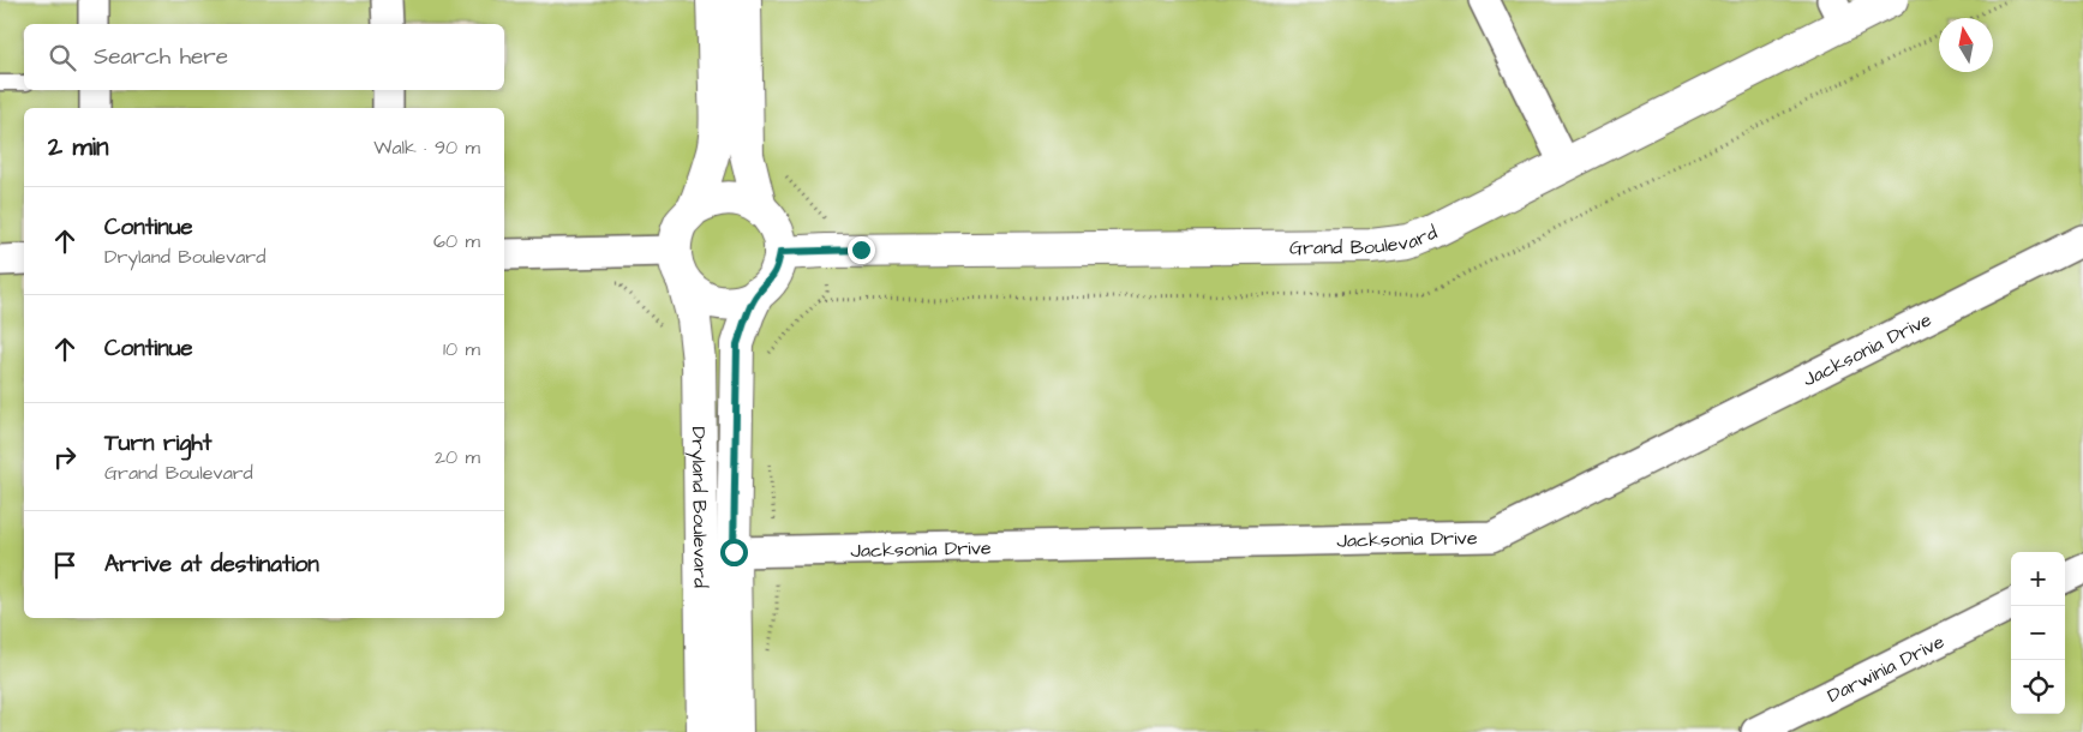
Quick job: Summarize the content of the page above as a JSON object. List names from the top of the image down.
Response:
{
  "streets": {
    "street": [
      "Grand Boulevard",
      "Jacksonia Drive",
      "Dryland Boulevard",
      "Darwinia Drive"
    ]
  },
  "crossings": [
    ["Grand Boulevard", "Dryland Boulevard"],
    ["Jacksonia Drive", "Dryland Boulevard"]
  ],
  "north": "top",
  "page": {
    "search": "Search here",
    "heading": ["2 min", "Walk · 90 m"],
    "list": [
      ["Continue", "Dryland Boulevard", "60 m"],
      ["Continue", "10 m"],
      ["Turn right", "Grand Boulevard", "20 m"],
      "Arrive at destination"
    ],
    "map_buttons": ["+", "−"]
  }
}
